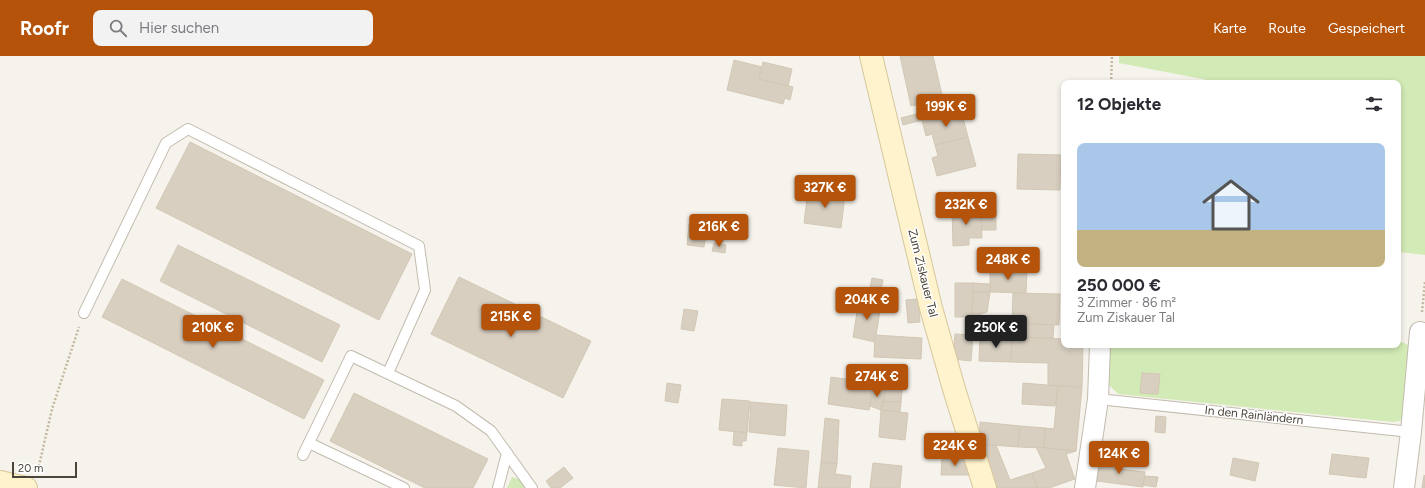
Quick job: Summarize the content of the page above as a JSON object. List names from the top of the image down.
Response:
{
  "streets": {
    "street": ["Zum Ziskauer Tal"],
    "lane": ["In den Rainländern"]
  },
  "scale_bar": "20 m",
  "page": {
    "header": "Roofr",
    "search": "Hier suchen",
    "nav": ["Karte", "Route", "Gespeichert"],
    "heading": "12 Objekte",
    "price": [
      "199K €",
      "327K €",
      "232K €",
      "216K €",
      "248K €",
      "204K €",
      "215K €",
      "210K €",
      "250K €",
      "274K €",
      "224K €",
      "124K €"
    ],
    "list": [
      {
        "name": "250 000 €",
        "note": "3 Zimmer · 86 m² · Zum Ziskauer Tal"
      }
    ],
    "scale": "20 m"
  }
}
